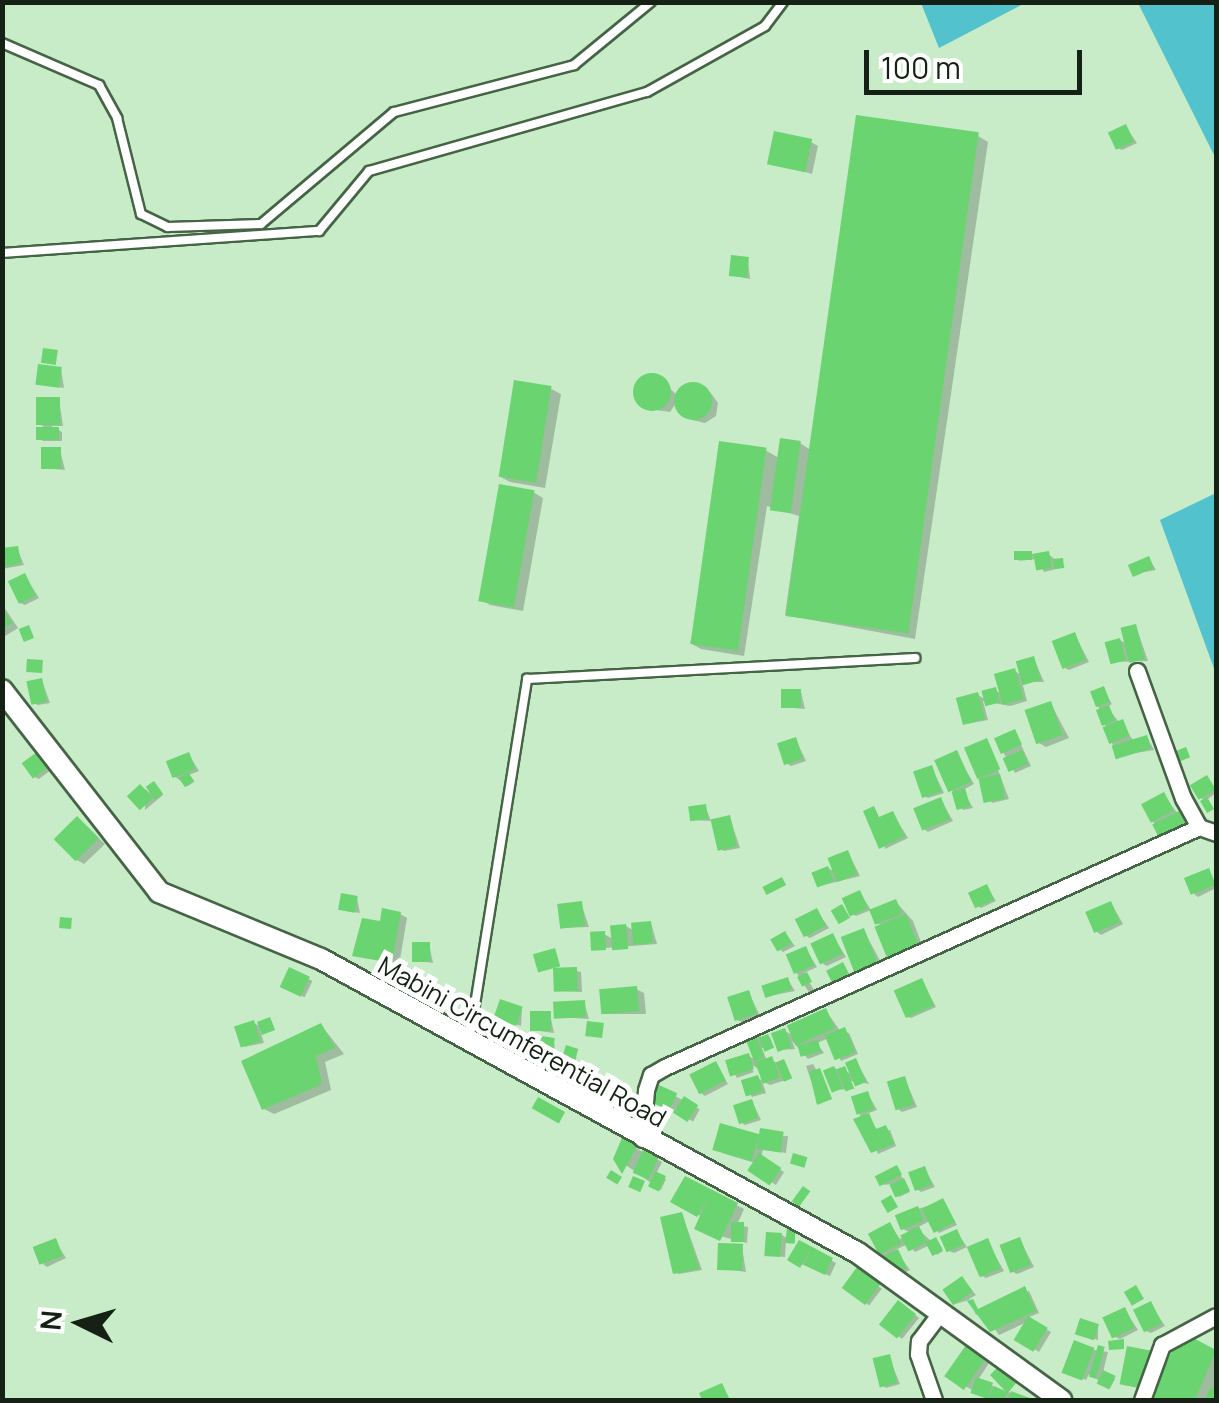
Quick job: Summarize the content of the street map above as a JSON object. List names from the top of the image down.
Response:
{
  "streets": {
    "main road": ["Mabini Circumferential Road"]
  },
  "scale_bar": "100 m",
  "north": "left"
}
